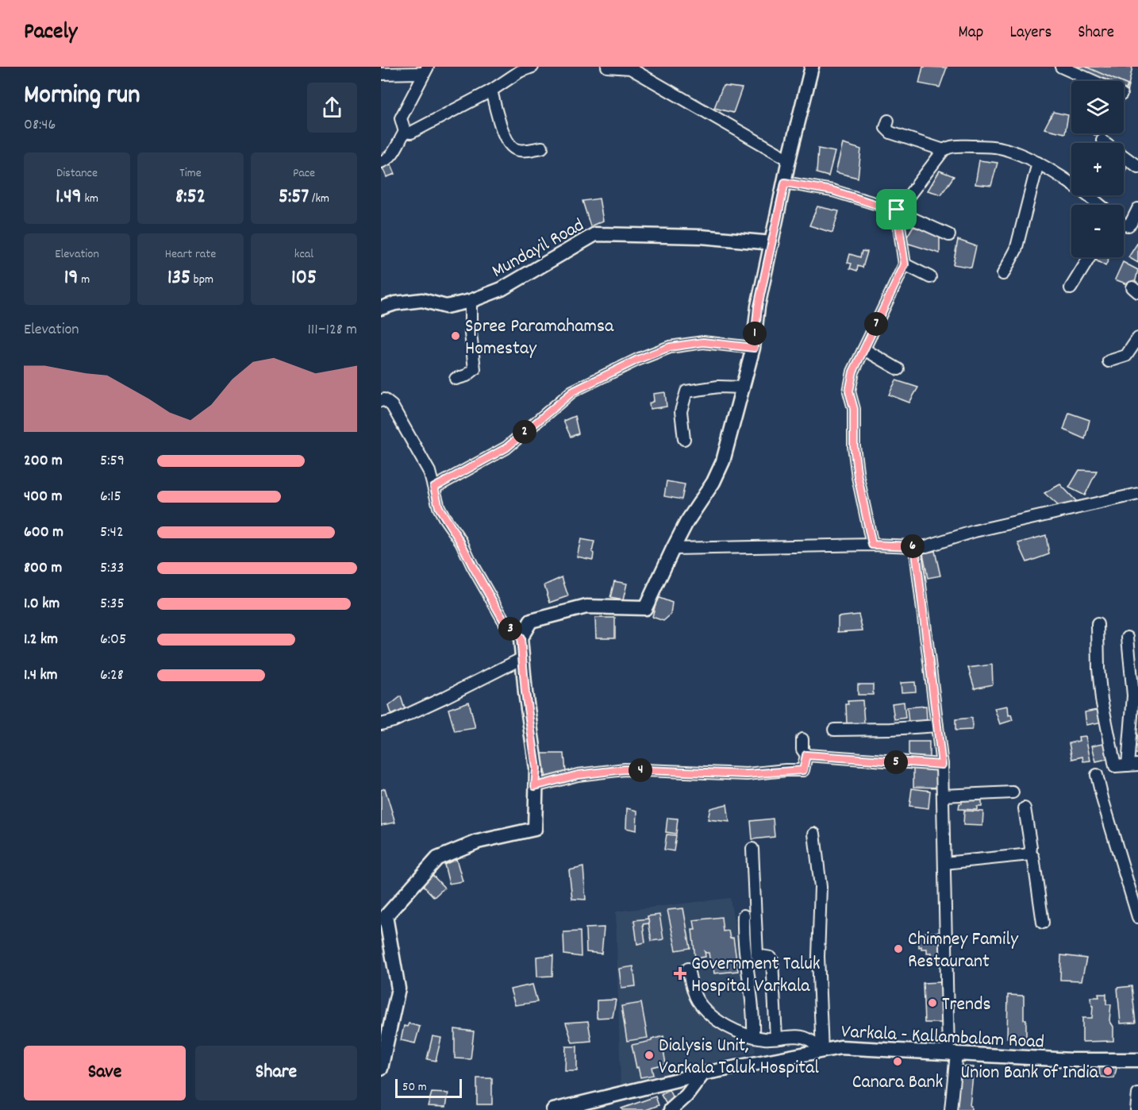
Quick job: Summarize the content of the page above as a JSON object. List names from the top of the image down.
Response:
{
  "streets": {
    "main road": ["Mundayil Road", "Varkala - Kallambalam Road"]
  },
  "places": {
    "other": [
      "Spree Paramahamsa Homestay",
      "Chimney Family Restaurant",
      "Trends",
      "Dialysis Unit, Varkala Taluk Hospital",
      "Canara Bank",
      "Union Bank of India"
    ],
    "health": ["Government Taluk Hospital Varkala"]
  },
  "scale_bar": "50 m",
  "page": {
    "header": "Pacely",
    "nav": ["Map", "Layers", "Share"],
    "heading": ["Morning run", "08:46"],
    "map_buttons": ["+", "−"],
    "stats": [
      ["Distance", "1.49 km"],
      ["Time", "8:52"],
      ["Pace", "5:57 /km"],
      ["Elevation", "19 m"],
      ["Heart rate", "135 bpm"],
      ["kcal", "105"]
    ],
    "chart": ["Elevation", "111–128 m"],
    "pins": [
      "7",
      "1",
      "2",
      "6",
      "3",
      "5",
      "4"
    ],
    "list": [
      {
        "name": "200 m",
        "note": "5:59"
      },
      {
        "name": "400 m",
        "note": "6:15"
      },
      {
        "name": "600 m",
        "note": "5:42"
      },
      {
        "name": "800 m",
        "note": "5:33"
      },
      {
        "name": "1.0 km",
        "note": "5:35"
      },
      {
        "name": "1.2 km",
        "note": "6:05"
      },
      {
        "name": "1.4 km",
        "note": "6:28"
      }
    ],
    "buttons": ["Save", "Share"],
    "scale": "50 m"
  }
}
